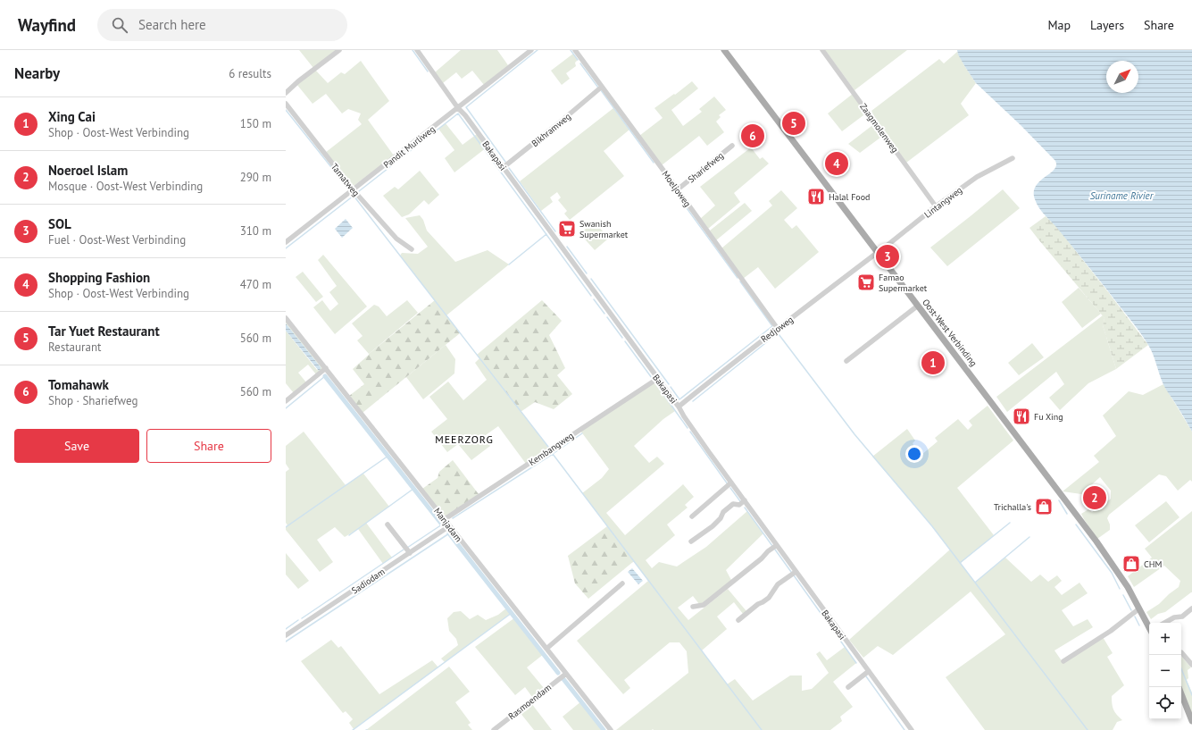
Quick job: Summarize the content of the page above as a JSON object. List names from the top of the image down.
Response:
{
  "streets": {
    "main road": ["Oost-West Verbinding"],
    "street": [
      "Zaagmolenweg",
      "Bikhramweg",
      "Pandit Murliweg",
      "Bakapasi",
      "Shariefweg",
      "Tamatweg",
      "Moeljoweg",
      "Lintangweg",
      "Redjoweg",
      "Kembangweg",
      "Manjadam",
      "Sadiodam",
      "Rasmoendam"
    ]
  },
  "crossings": [
    ["Zaagmolenweg", "Lintangweg"],
    ["Bikhramweg", "Bakapasi"],
    ["Bikhramweg", "Moeljoweg"],
    ["Pandit Murliweg", "Bakapasi"],
    ["Pandit Murliweg", "Tamatweg"],
    ["Bakapasi", "Redjoweg"],
    ["Bakapasi", "Kembangweg"],
    ["Shariefweg", "Moeljoweg"],
    ["Moeljoweg", "Redjoweg"],
    ["Lintangweg", "Redjoweg"],
    ["Lintangweg", "Oost-West Verbinding"],
    ["Redjoweg", "Oost-West Verbinding"],
    ["Kembangweg", "Manjadam"],
    ["Manjadam", "Sadiodam"],
    ["Manjadam", "Rasmoendam"]
  ],
  "districts": ["MEERZORG"],
  "water": ["Suriname Rivier"],
  "places": {
    "restaurant": ["Halal Food", "Fu Xing"],
    "supermarket": ["Swanish Supermarket", "Famao Supermarket"],
    "shop": ["Trichalla's", "CHM"]
  },
  "north": "top right",
  "page": {
    "header": "Wayfind",
    "search": "Search here",
    "nav": ["Map", "Layers", "Share"],
    "heading": ["Nearby", "6 results"],
    "list": [
      {
        "mark": "1",
        "name": "Xing Cai",
        "note": "Shop · Oost-West Verbinding",
        "value": "150 m"
      },
      {
        "mark": "2",
        "name": "Noeroel Islam",
        "note": "Mosque · Oost-West Verbinding",
        "value": "290 m"
      },
      {
        "mark": "3",
        "name": "SOL",
        "note": "Fuel · Oost-West Verbinding",
        "value": "310 m"
      },
      {
        "mark": "4",
        "name": "Shopping Fashion",
        "note": "Shop · Oost-West Verbinding",
        "value": "470 m"
      },
      {
        "mark": "5",
        "name": "Tar Yuet Restaurant",
        "note": "Restaurant",
        "value": "560 m"
      },
      {
        "mark": "6",
        "name": "Tomahawk",
        "note": "Shop · Shariefweg",
        "value": "560 m"
      }
    ],
    "pins": [
      "5",
      "6",
      "4",
      "3",
      "1",
      "2"
    ],
    "buttons": ["Save", "Share"],
    "map_buttons": ["+", "−"]
  }
}
